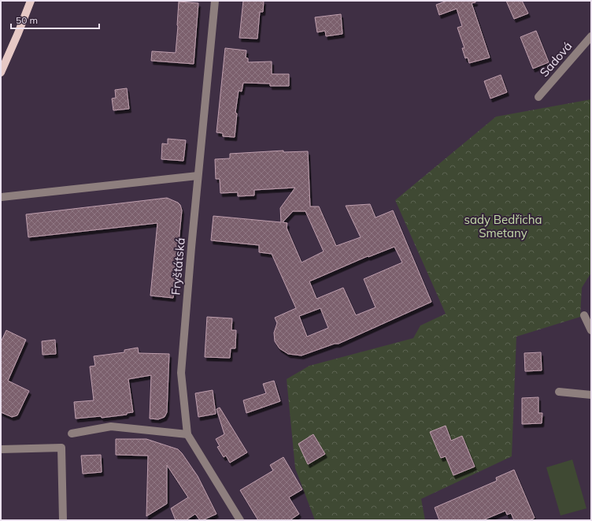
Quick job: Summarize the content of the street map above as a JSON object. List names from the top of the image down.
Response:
{
  "streets": {
    "street": ["Sadová", "Fryštátská"]
  },
  "parks": ["sady Bedřicha Smetany"],
  "scale_bar": "50 m"
}
